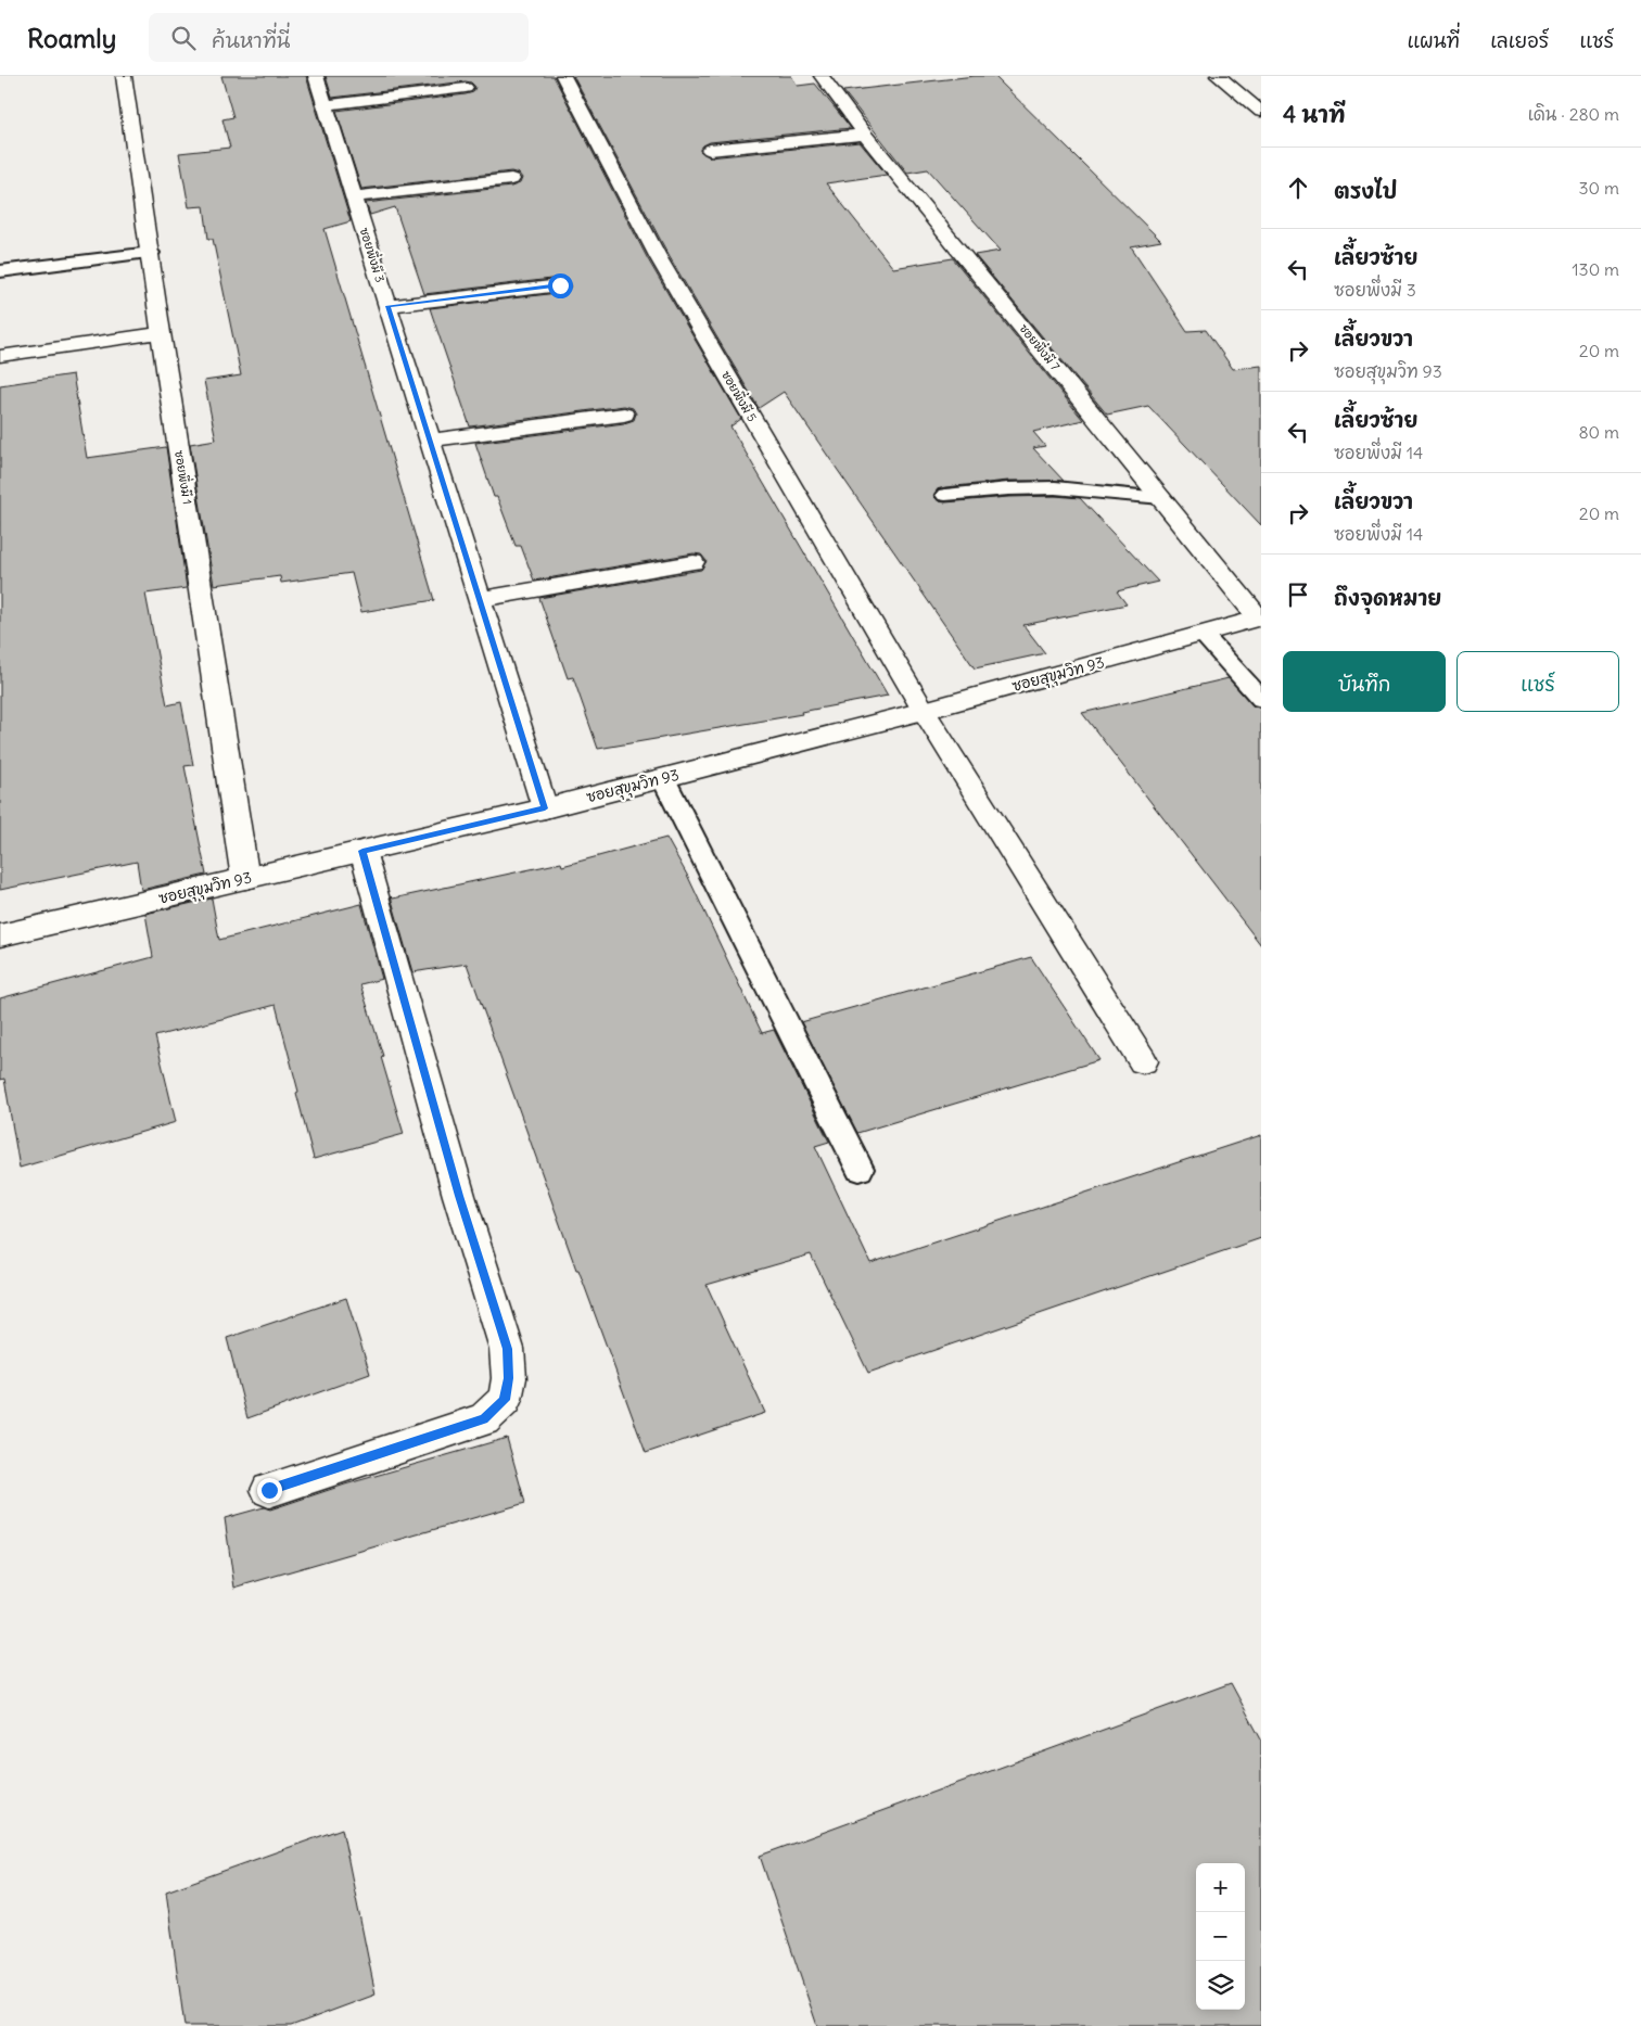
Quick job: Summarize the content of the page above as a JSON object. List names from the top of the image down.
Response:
{
  "streets": {
    "street": [
      "ซอยพึ่งมี 3",
      "ซอยพึ่งมี 7",
      "ซอยพึ่งมี 5",
      "ซอยพึ่งมี 1",
      "ซอยสุขุมวิท 93"
    ]
  },
  "crossings": [
    ["ซอยพึ่งมี 3", "ซอยสุขุมวิท 93"],
    ["ซอยพึ่งมี 7", "ซอยสุขุมวิท 93"],
    ["ซอยพึ่งมี 5", "ซอยสุขุมวิท 93"],
    ["ซอยพึ่งมี 1", "ซอยสุขุมวิท 93"]
  ],
  "page": {
    "header": "Roamly",
    "search": "ค้นหาที่นี่",
    "nav": ["แผนที่", "เลเยอร์", "แชร์"],
    "heading": ["4 นาที", "เดิน · 280 m"],
    "list": [
      ["ตรงไป", "30 m"],
      ["เลี้ยวซ้าย", "ซอยพึ่งมี 3", "130 m"],
      ["เลี้ยวขวา", "ซอยสุขุมวิท 93", "20 m"],
      ["เลี้ยวซ้าย", "ซอยพึ่งมี 14", "80 m"],
      ["เลี้ยวขวา", "ซอยพึ่งมี 14", "20 m"],
      "ถึงจุดหมาย"
    ],
    "buttons": ["บันทึก", "แชร์"],
    "map_buttons": ["+", "−"]
  }
}
